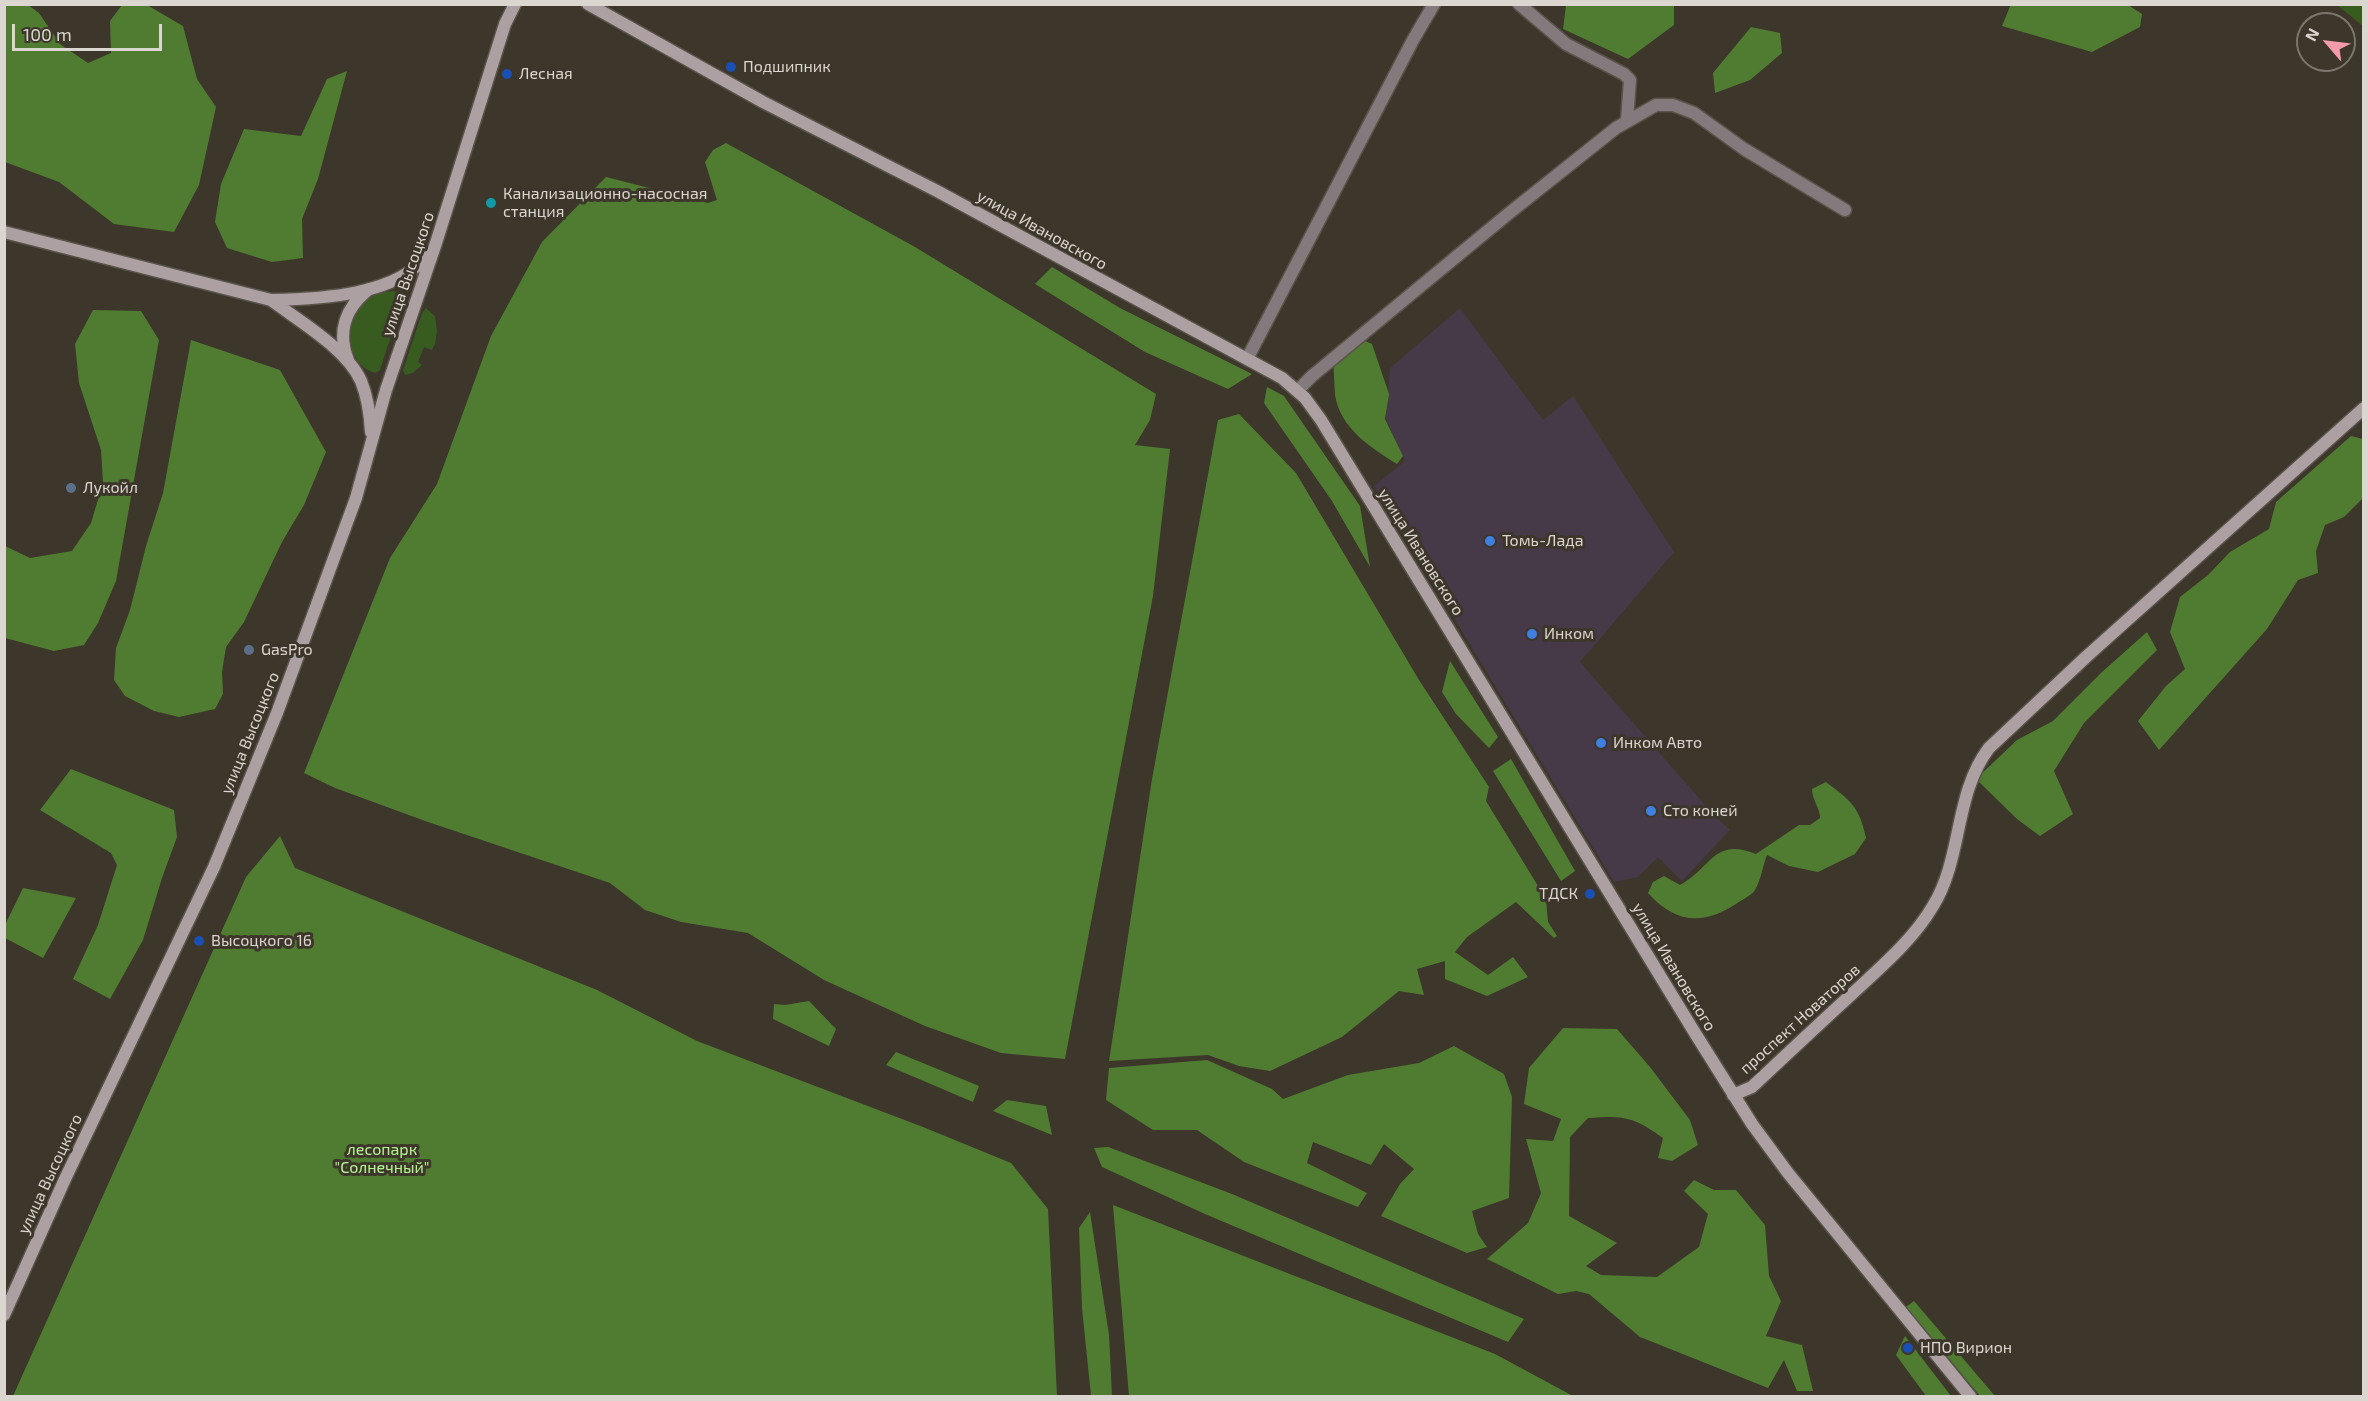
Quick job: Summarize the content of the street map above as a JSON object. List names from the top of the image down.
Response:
{
  "streets": {
    "main road": ["улица Ивановского", "улица Высоцкого", "проспект Новаторов"]
  },
  "crossings": [
    ["улица Ивановского", "проспект Новаторов"]
  ],
  "parks": ["лесопарк \"Солнечный\""],
  "places": [
    "Подшипник",
    "Лесная",
    "Канализационно-насосная станция",
    "Лукойл",
    "Томь-Лада",
    "Инком",
    "GasPro",
    "Инком Авто",
    "Сто коней",
    "ТДСК",
    "Высоцкого 16",
    "НПО Вирион"
  ],
  "scale_bar": "100 m",
  "north": "top left"
}
